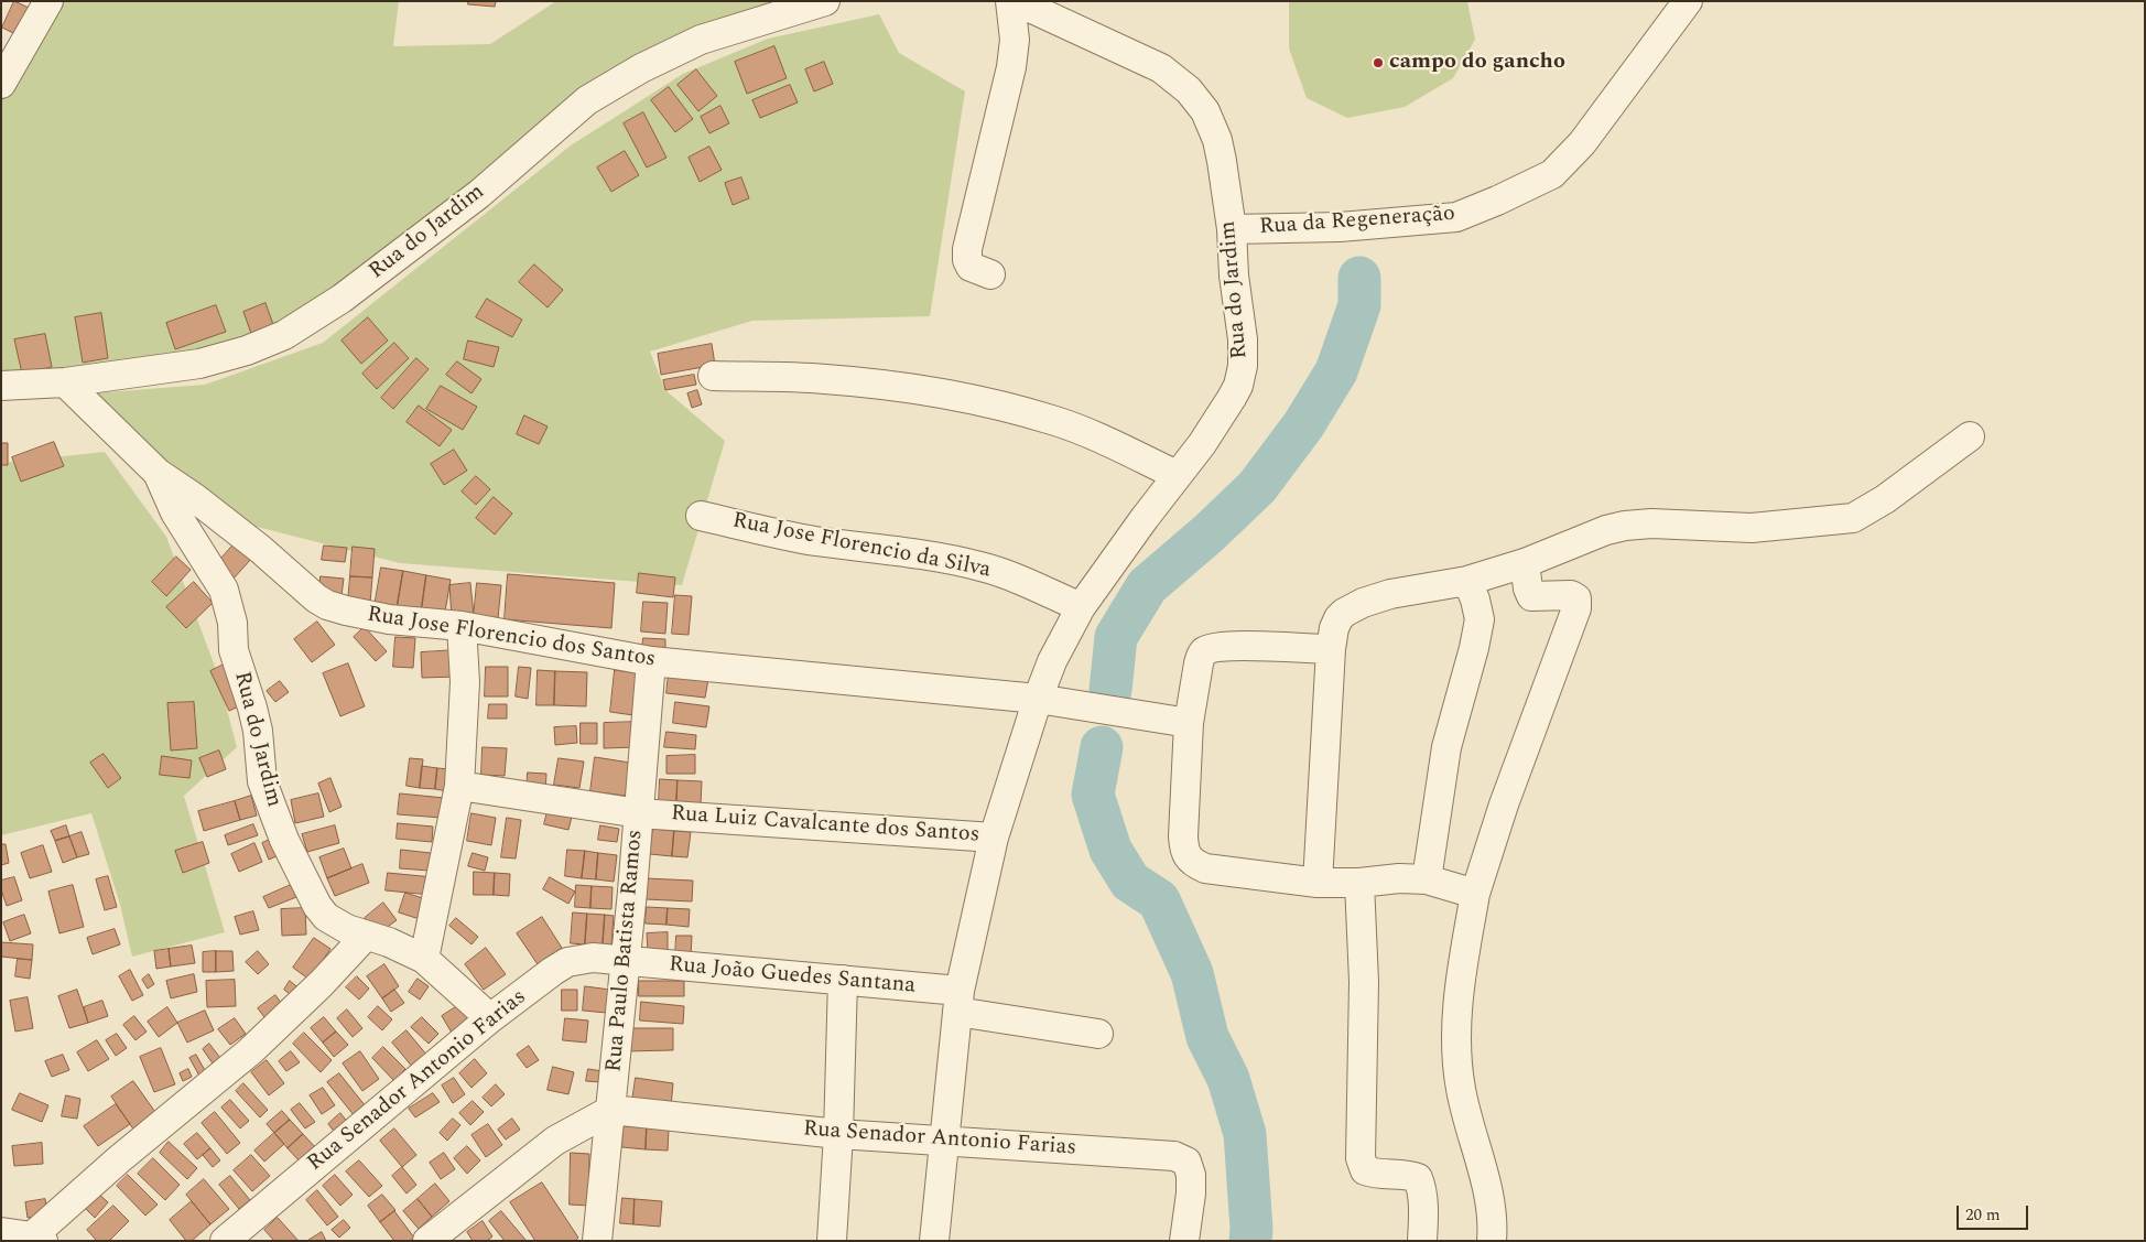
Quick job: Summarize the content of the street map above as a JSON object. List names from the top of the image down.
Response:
{
  "streets": {
    "street": [
      "Rua da Regeneração",
      "Rua do Jardim",
      "Rua Jose Florencio da Silva",
      "Rua Jose Florencio dos Santos",
      "Rua Luiz Cavalcante dos Santos",
      "Rua Paulo Batista Ramos",
      "Rua João Guedes Santana",
      "Rua Senador Antonio Farias"
    ]
  },
  "crossings": [
    ["Rua da Regeneração", "Rua do Jardim"],
    ["Rua do Jardim", "Rua Jose Florencio da Silva"],
    ["Rua do Jardim", "Rua Jose Florencio dos Santos"],
    ["Rua do Jardim", "Rua Luiz Cavalcante dos Santos"],
    ["Rua do Jardim", "Rua João Guedes Santana"],
    ["Rua do Jardim", "Rua Senador Antonio Farias"],
    ["Rua Jose Florencio dos Santos", "Rua Paulo Batista Ramos"],
    ["Rua Luiz Cavalcante dos Santos", "Rua Paulo Batista Ramos"],
    ["Rua Paulo Batista Ramos", "Rua João Guedes Santana"],
    ["Rua Paulo Batista Ramos", "Rua Senador Antonio Farias"],
    ["Rua João Guedes Santana", "Rua Senador Antonio Farias"]
  ],
  "places": ["campo do gancho"],
  "scale_bar": "20 m"
}
